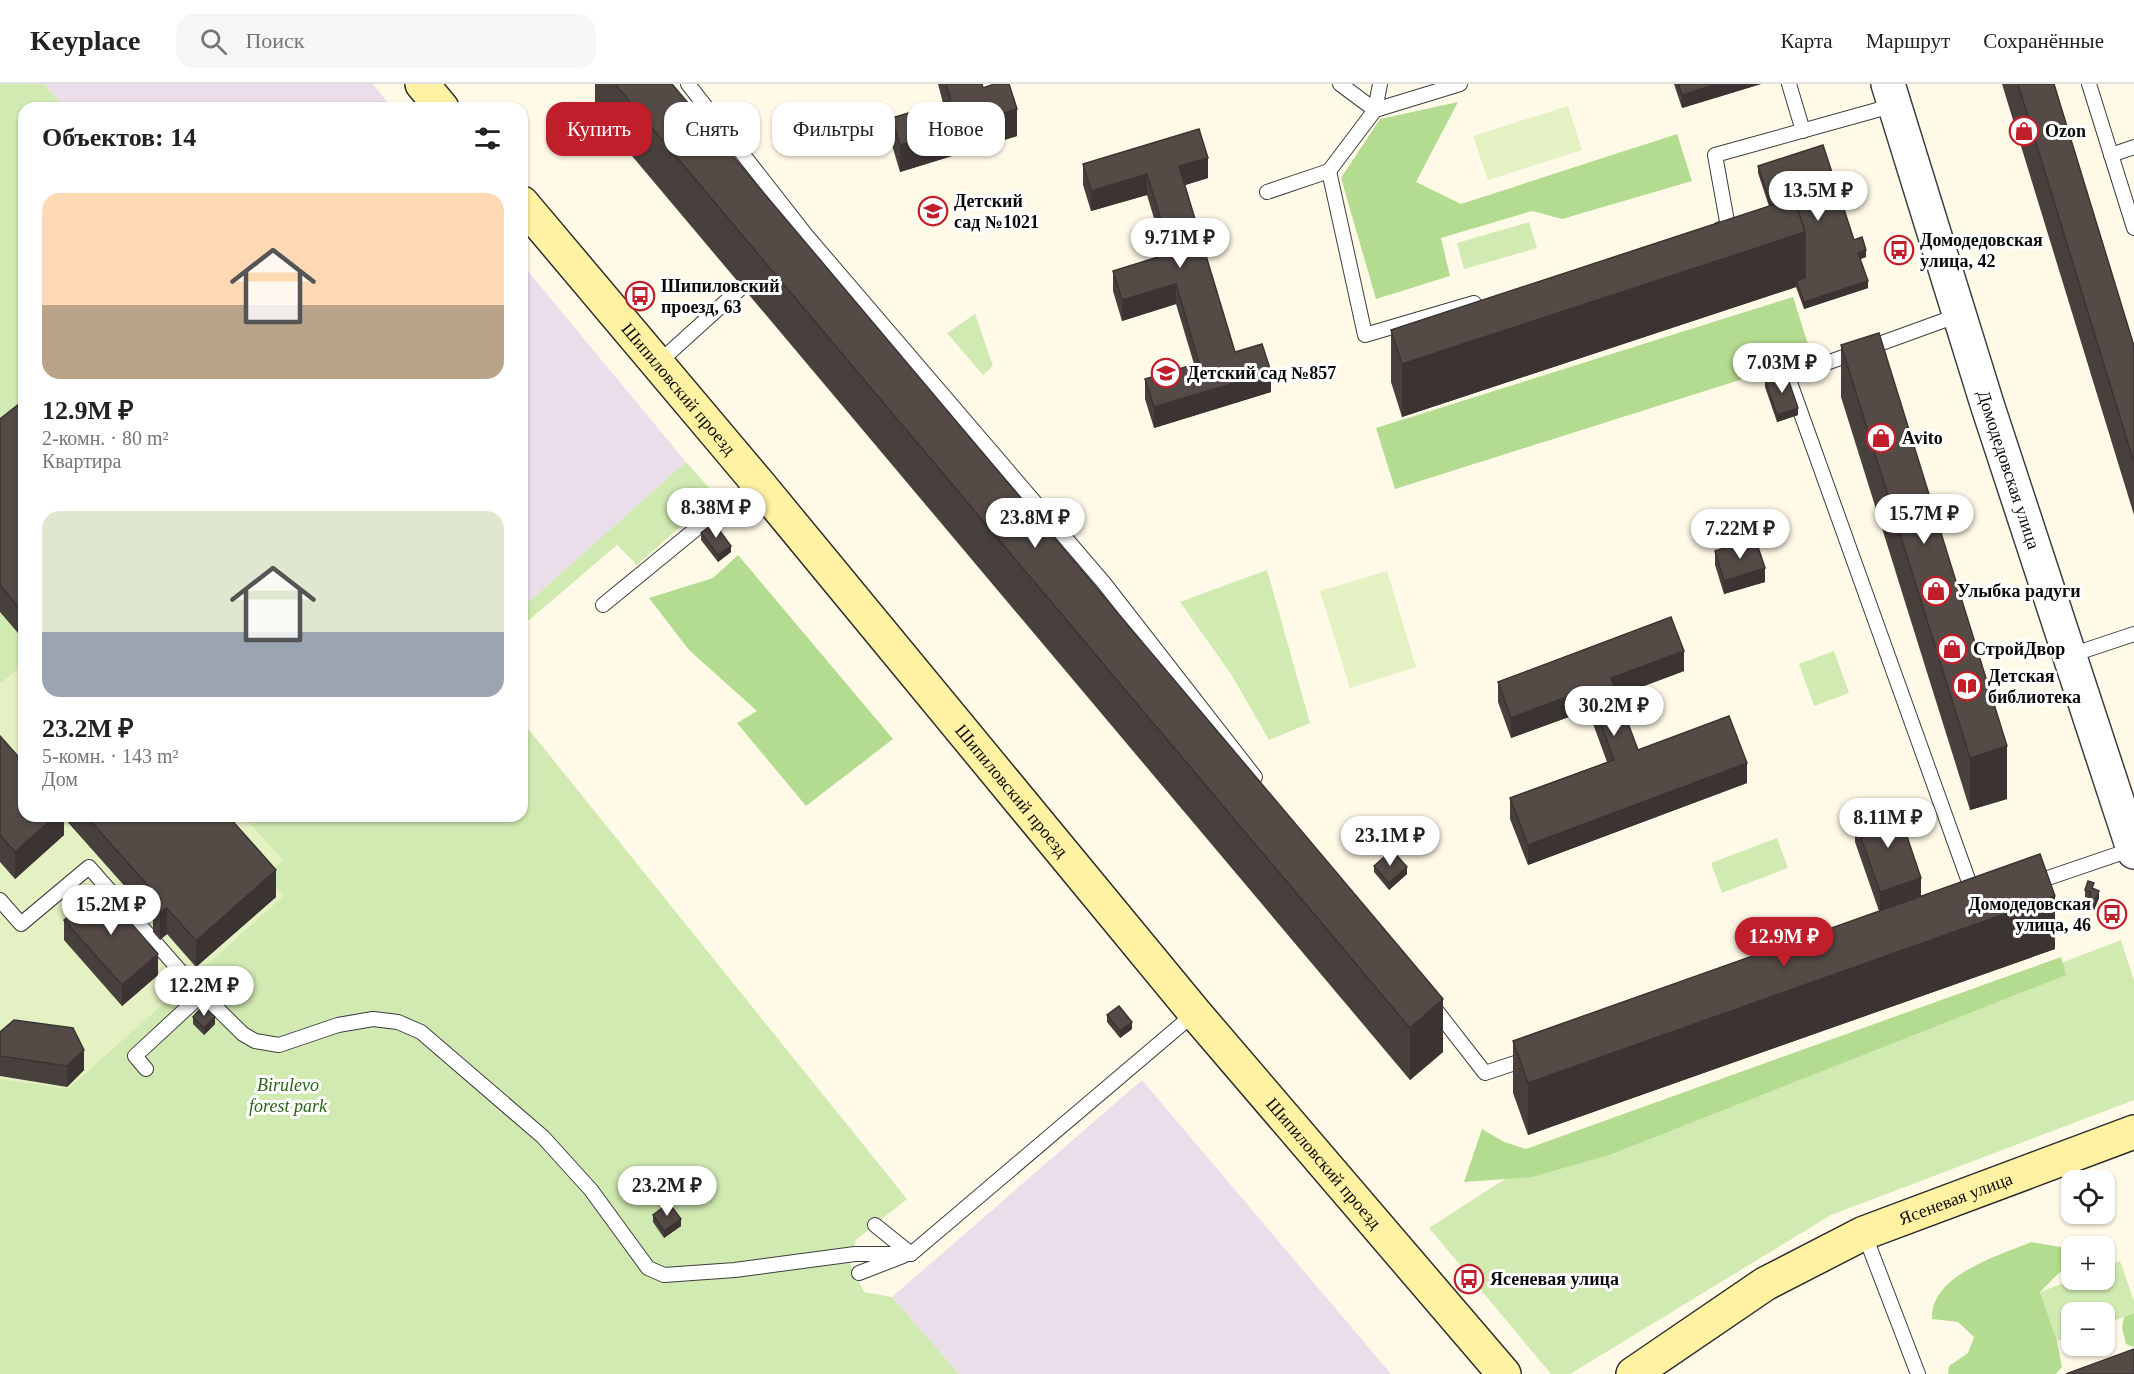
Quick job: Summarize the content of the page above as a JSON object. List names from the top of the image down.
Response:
{
  "streets": {
    "main road": ["Шипиловский проезд", "Ясеневая улица"],
    "street": ["Домодедовская улица"]
  },
  "parks": ["Birulevo forest park"],
  "places": {
    "shop": [
      "Ozon",
      "Avito",
      "Улыбка радуги",
      "СтройДвор"
    ],
    "school or university": ["Детский сад №1021", "Детский сад №857"],
    "bus stop": [
      "Домодедовская улица, 42",
      "Шипиловский проезд, 63",
      "Домодедовская улица, 46",
      "Ясеневая улица"
    ],
    "library": ["Детская библиотека"]
  },
  "page": {
    "header": "Keyplace",
    "search": "Поиск",
    "nav": ["Карта", "Маршрут", "Сохранённые"],
    "chip": [
      "Купить",
      "Снять",
      "Фильтры",
      "Новое"
    ],
    "heading": "Объектов: 14",
    "price": [
      "13.5M ₽",
      "9.71M ₽",
      "7.03M ₽",
      "8.38M ₽",
      "15.7M ₽",
      "23.8M ₽",
      "7.22M ₽",
      "30.2M ₽",
      "8.11M ₽",
      "23.1M ₽",
      "15.2M ₽",
      "12.9M ₽",
      "12.2M ₽",
      "23.2M ₽"
    ],
    "list": [
      {
        "name": "12.9M ₽",
        "note": "2-комн. · 80 m² · Квартира"
      },
      {
        "name": "23.2M ₽",
        "note": "5-комн. · 143 m² · Дом"
      }
    ],
    "map_buttons": ["+", "−"]
  }
}
